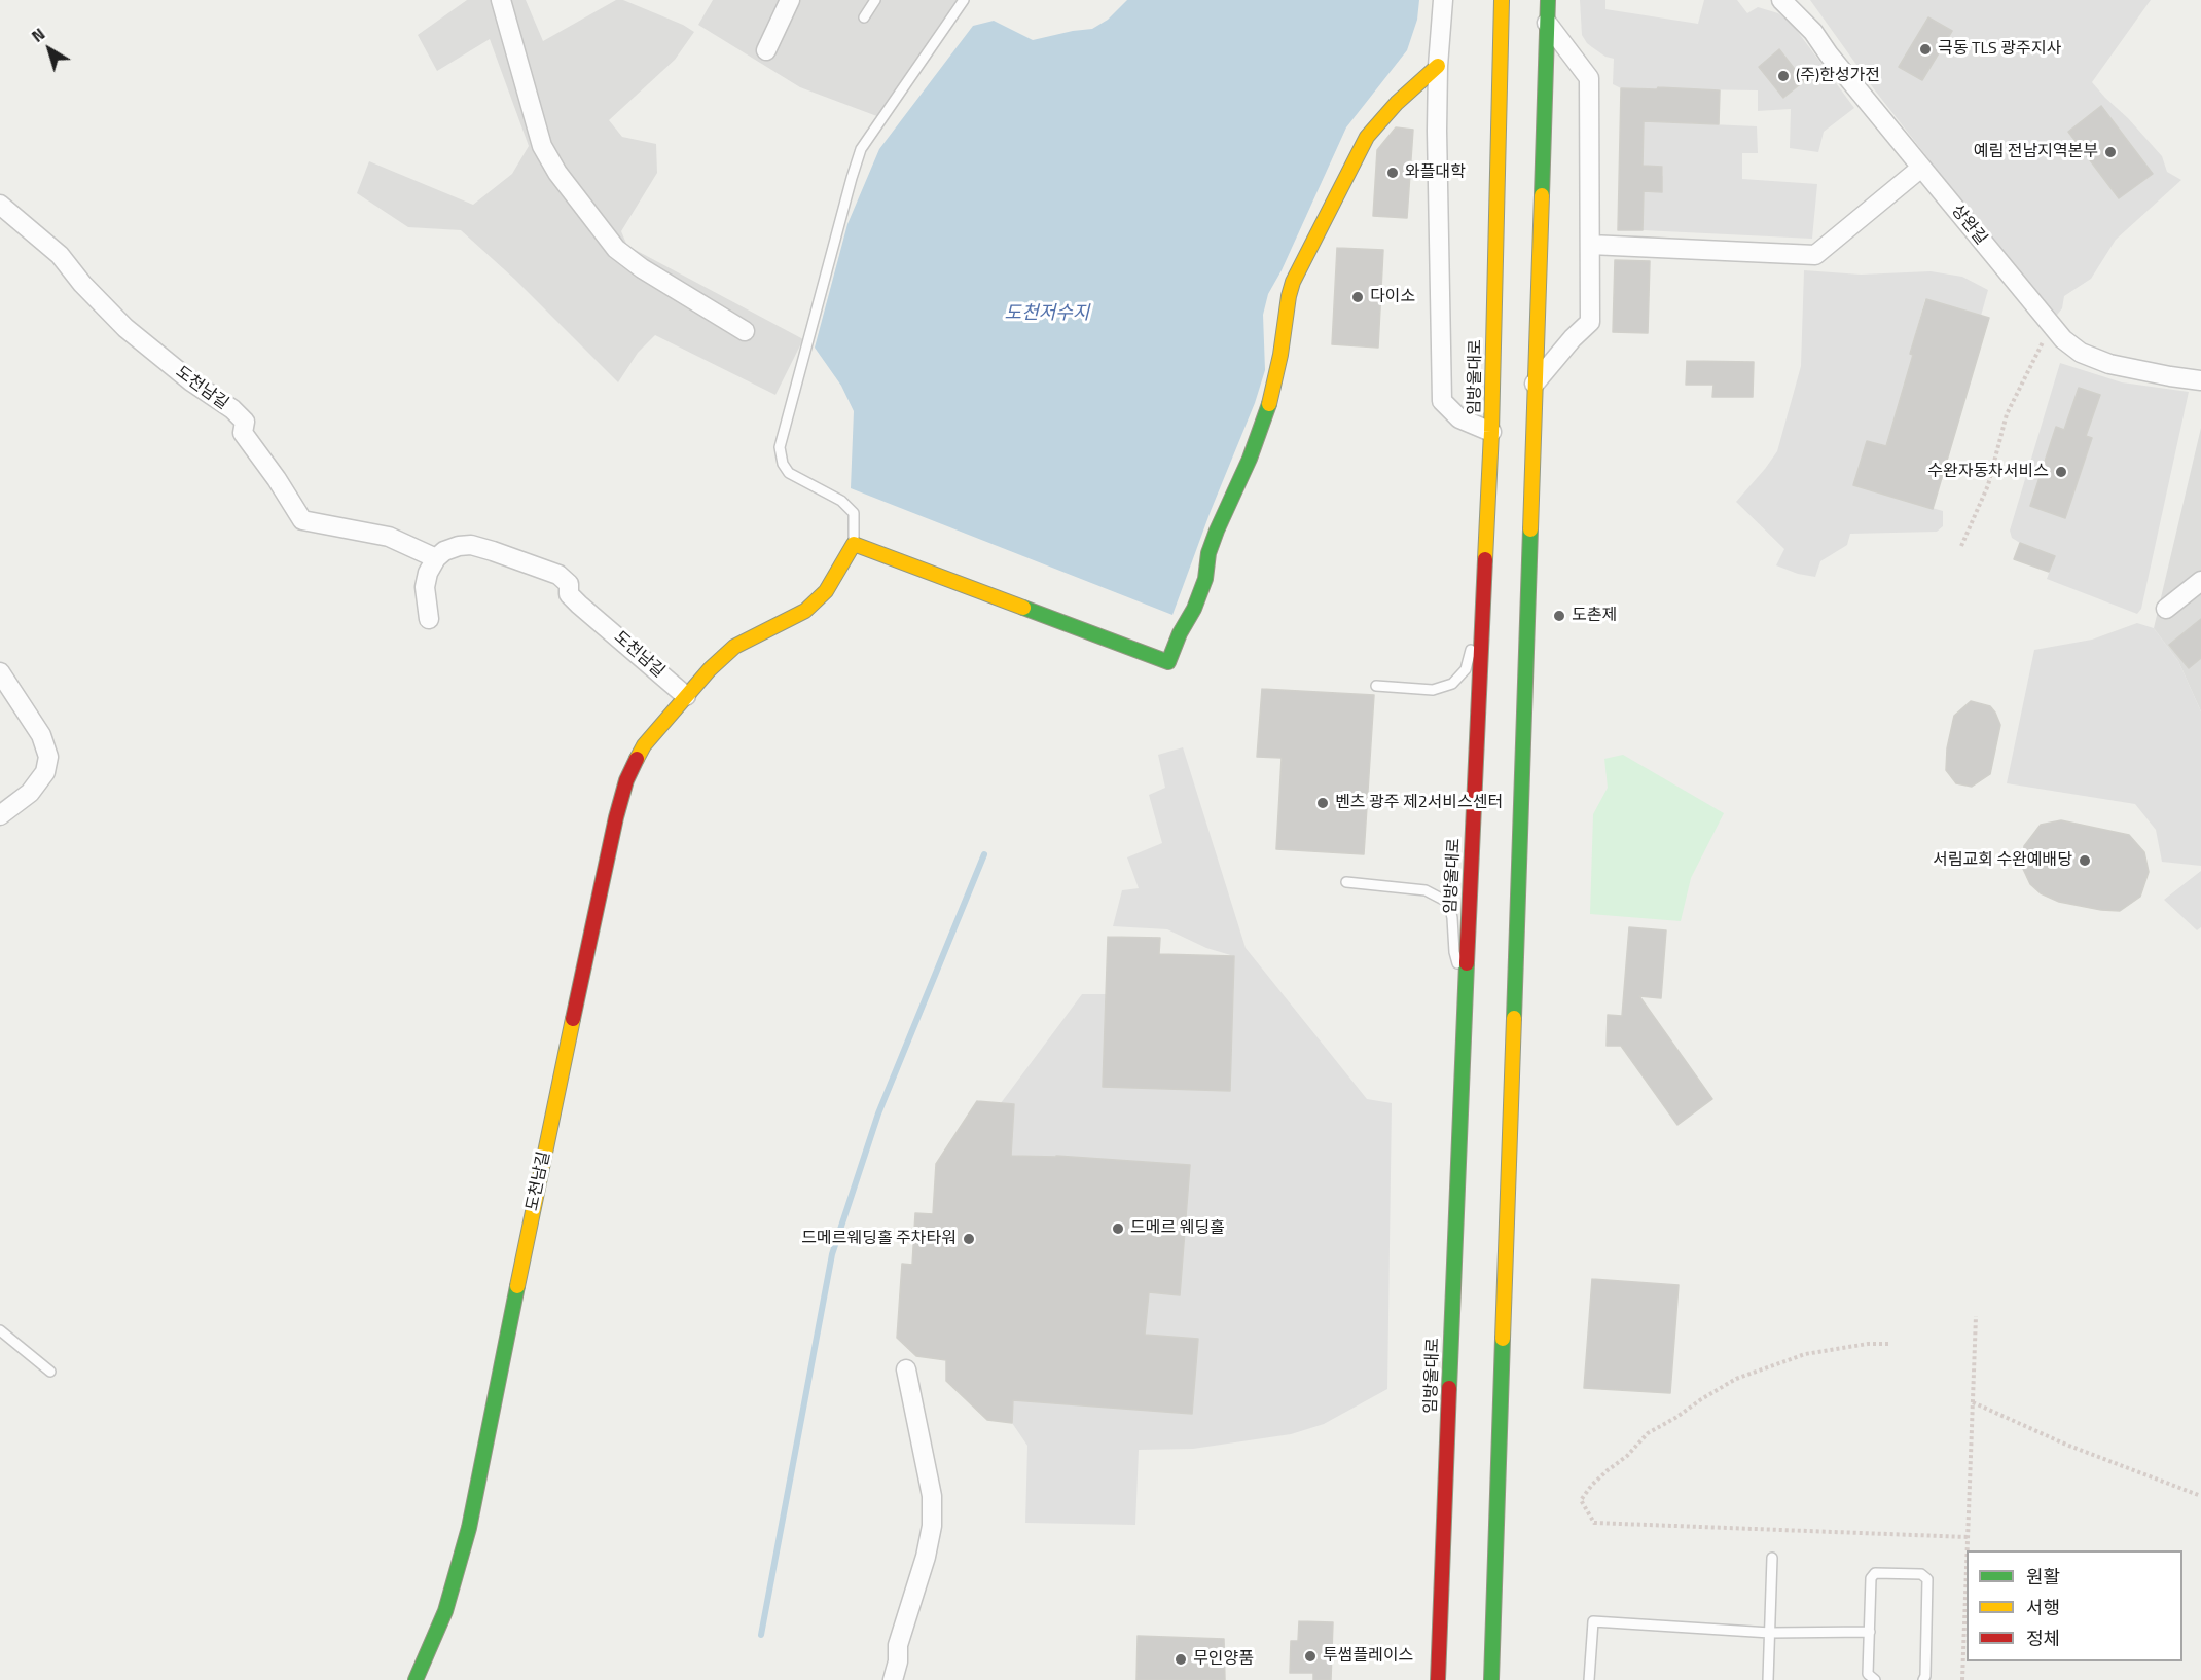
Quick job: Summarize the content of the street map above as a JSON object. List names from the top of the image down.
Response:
{
  "streets": {
    "main road": ["임방울대로", "도천남길"],
    "street": ["상완길"]
  },
  "water": ["도천저수지"],
  "places": [
    "극동 TLS 광주지사",
    "(주)한성가전",
    "예림 전남지역본부",
    "와플대학",
    "다이소",
    "수완자동차서비스",
    "도촌제",
    "벤츠 광주 제2서비스센터",
    "서림교회 수완예배당",
    "드메르 웨딩홀",
    "드메르웨딩홀 주차타워",
    "투썸플레이스",
    "무인양품"
  ],
  "legend": ["원활", "서행", "정체"],
  "north": "top left"
}
